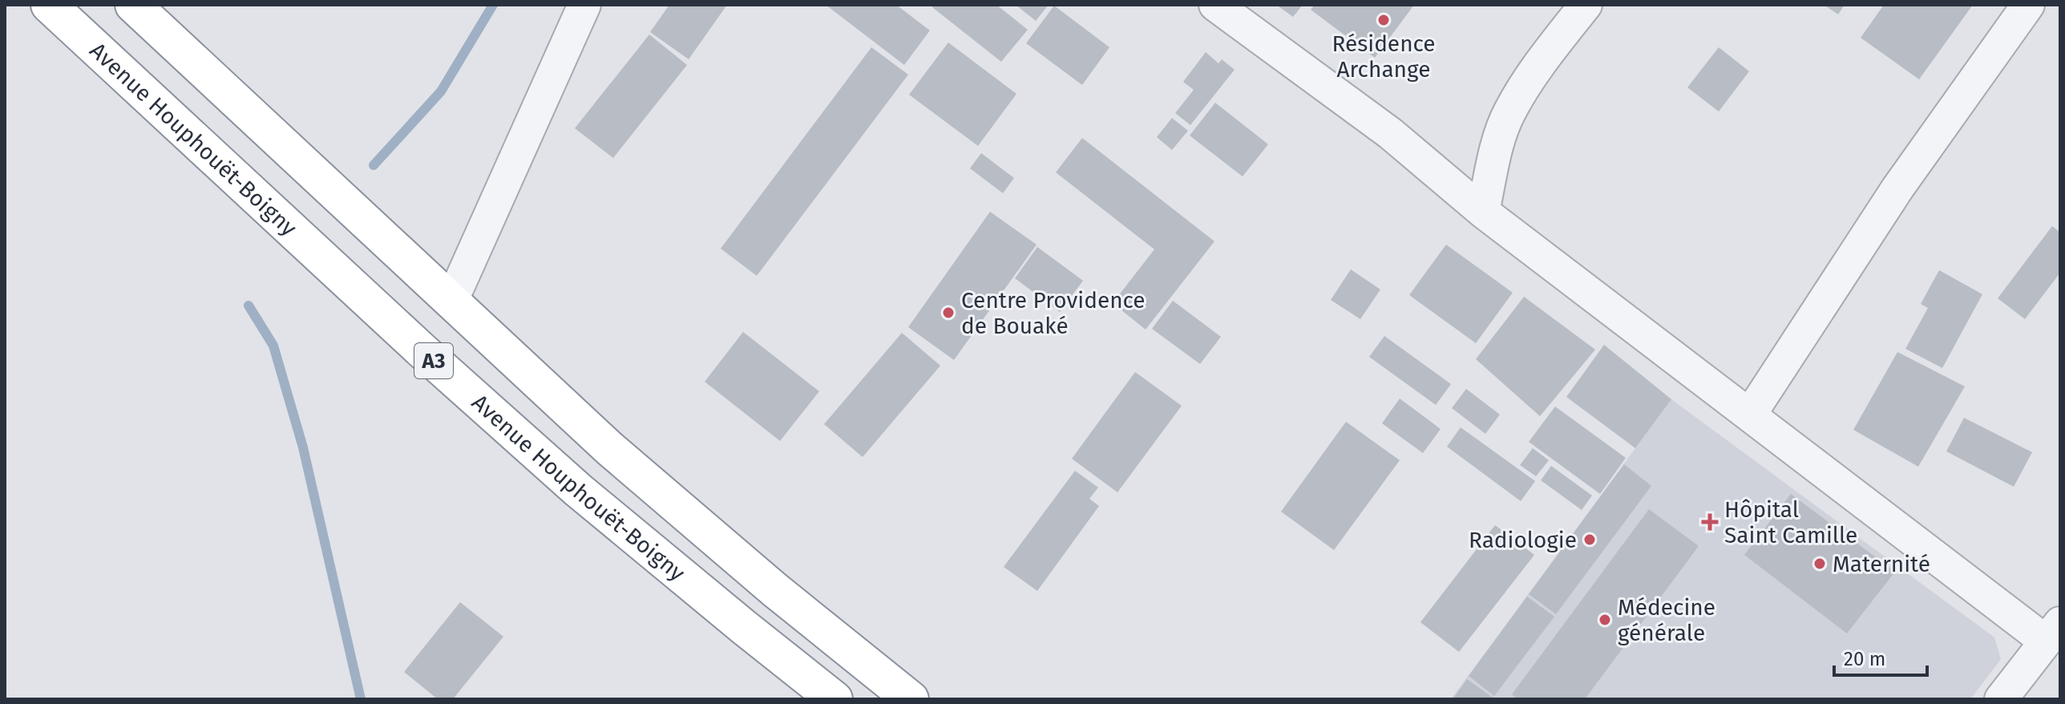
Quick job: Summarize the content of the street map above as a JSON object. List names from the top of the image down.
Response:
{
  "streets": {
    "highway": ["Avenue Houphouët-Boigny", "A3"]
  },
  "places": {
    "other": [
      "Résidence Archange",
      "Centre Providence de Bouaké",
      "Radiologie",
      "Maternité",
      "Médecine générale"
    ],
    "health": ["Hôpital Saint Camille"]
  },
  "scale_bar": "20 m"
}
